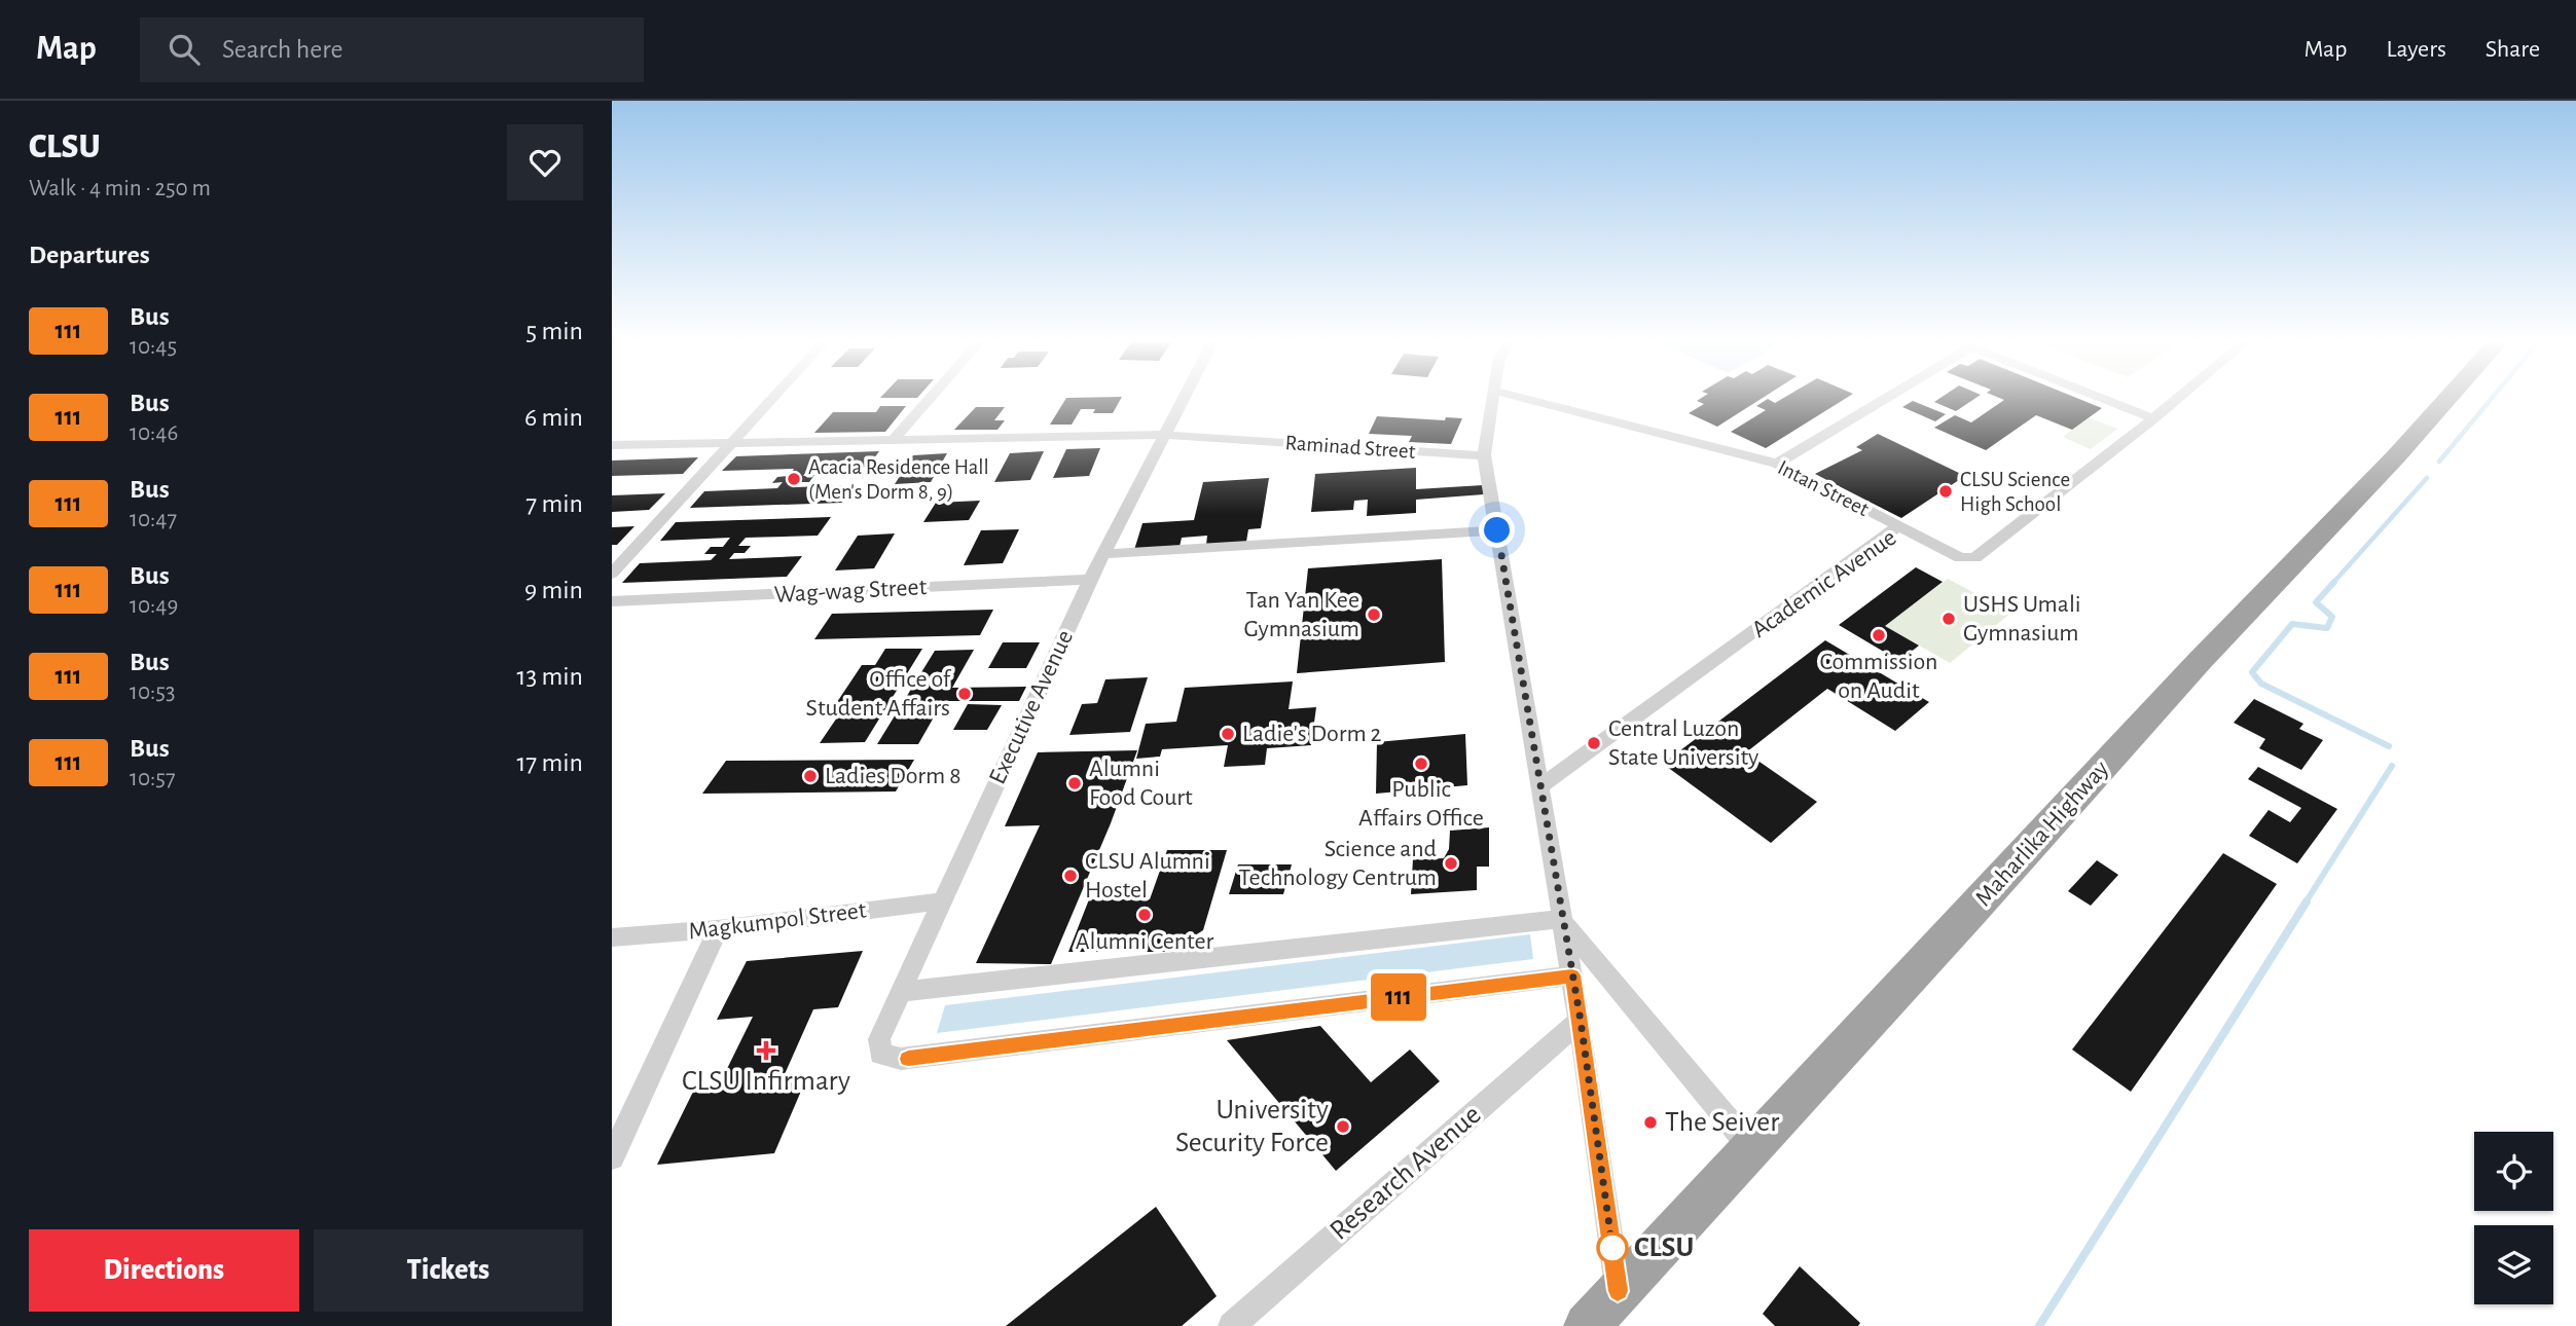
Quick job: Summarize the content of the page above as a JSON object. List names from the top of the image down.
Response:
{
  "streets": {
    "highway": ["Maharlika Highway"],
    "street": [
      "Raminad Street",
      "Intan Street",
      "Academic Avenue",
      "Wag-wag Street",
      "Executive Avenue",
      "Magkumpol Street",
      "Research Avenue"
    ]
  },
  "crossings": [
    ["Raminad Street", "Executive Avenue"],
    ["Intan Street", "Academic Avenue"],
    ["Wag-wag Street", "Executive Avenue"],
    ["Executive Avenue", "Magkumpol Street"]
  ],
  "places": {
    "other": [
      "Acacia Residence Hall (Men's Dorm 8, 9)",
      "CLSU Science High School",
      "Tan Yan Kee Gymnasium",
      "USHS Umali Gymnasium",
      "Commission on Audit",
      "Office of Student Affairs",
      "Ladie's Dorm 2",
      "Central Luzon State University",
      "Public Affairs Office",
      "Ladies Dorm 8",
      "Alumni Food Court",
      "Science and Technology Centrum",
      "CLSU Alumni Hostel",
      "Alumni Center",
      "The Seiver",
      "University Security Force",
      "CLSU"
    ],
    "health": ["CLSU Infirmary"]
  },
  "lines": ["bus line 111"],
  "page": {
    "header": "Map",
    "search": "Search here",
    "nav": ["Map", "Layers", "Share"],
    "heading": [
      ["CLSU", "Walk · 4 min · 250 m"],
      "Departures"
    ],
    "on_map": "111",
    "list": [
      {
        "mark": "111",
        "name": "Bus",
        "note": "10:45",
        "value": "5 min"
      },
      {
        "mark": "111",
        "name": "Bus",
        "note": "10:46",
        "value": "6 min"
      },
      {
        "mark": "111",
        "name": "Bus",
        "note": "10:47",
        "value": "7 min"
      },
      {
        "mark": "111",
        "name": "Bus",
        "note": "10:49",
        "value": "9 min"
      },
      {
        "mark": "111",
        "name": "Bus",
        "note": "10:53",
        "value": "13 min"
      },
      {
        "mark": "111",
        "name": "Bus",
        "note": "10:57",
        "value": "17 min"
      }
    ],
    "buttons": ["Directions", "Tickets"]
  }
}
